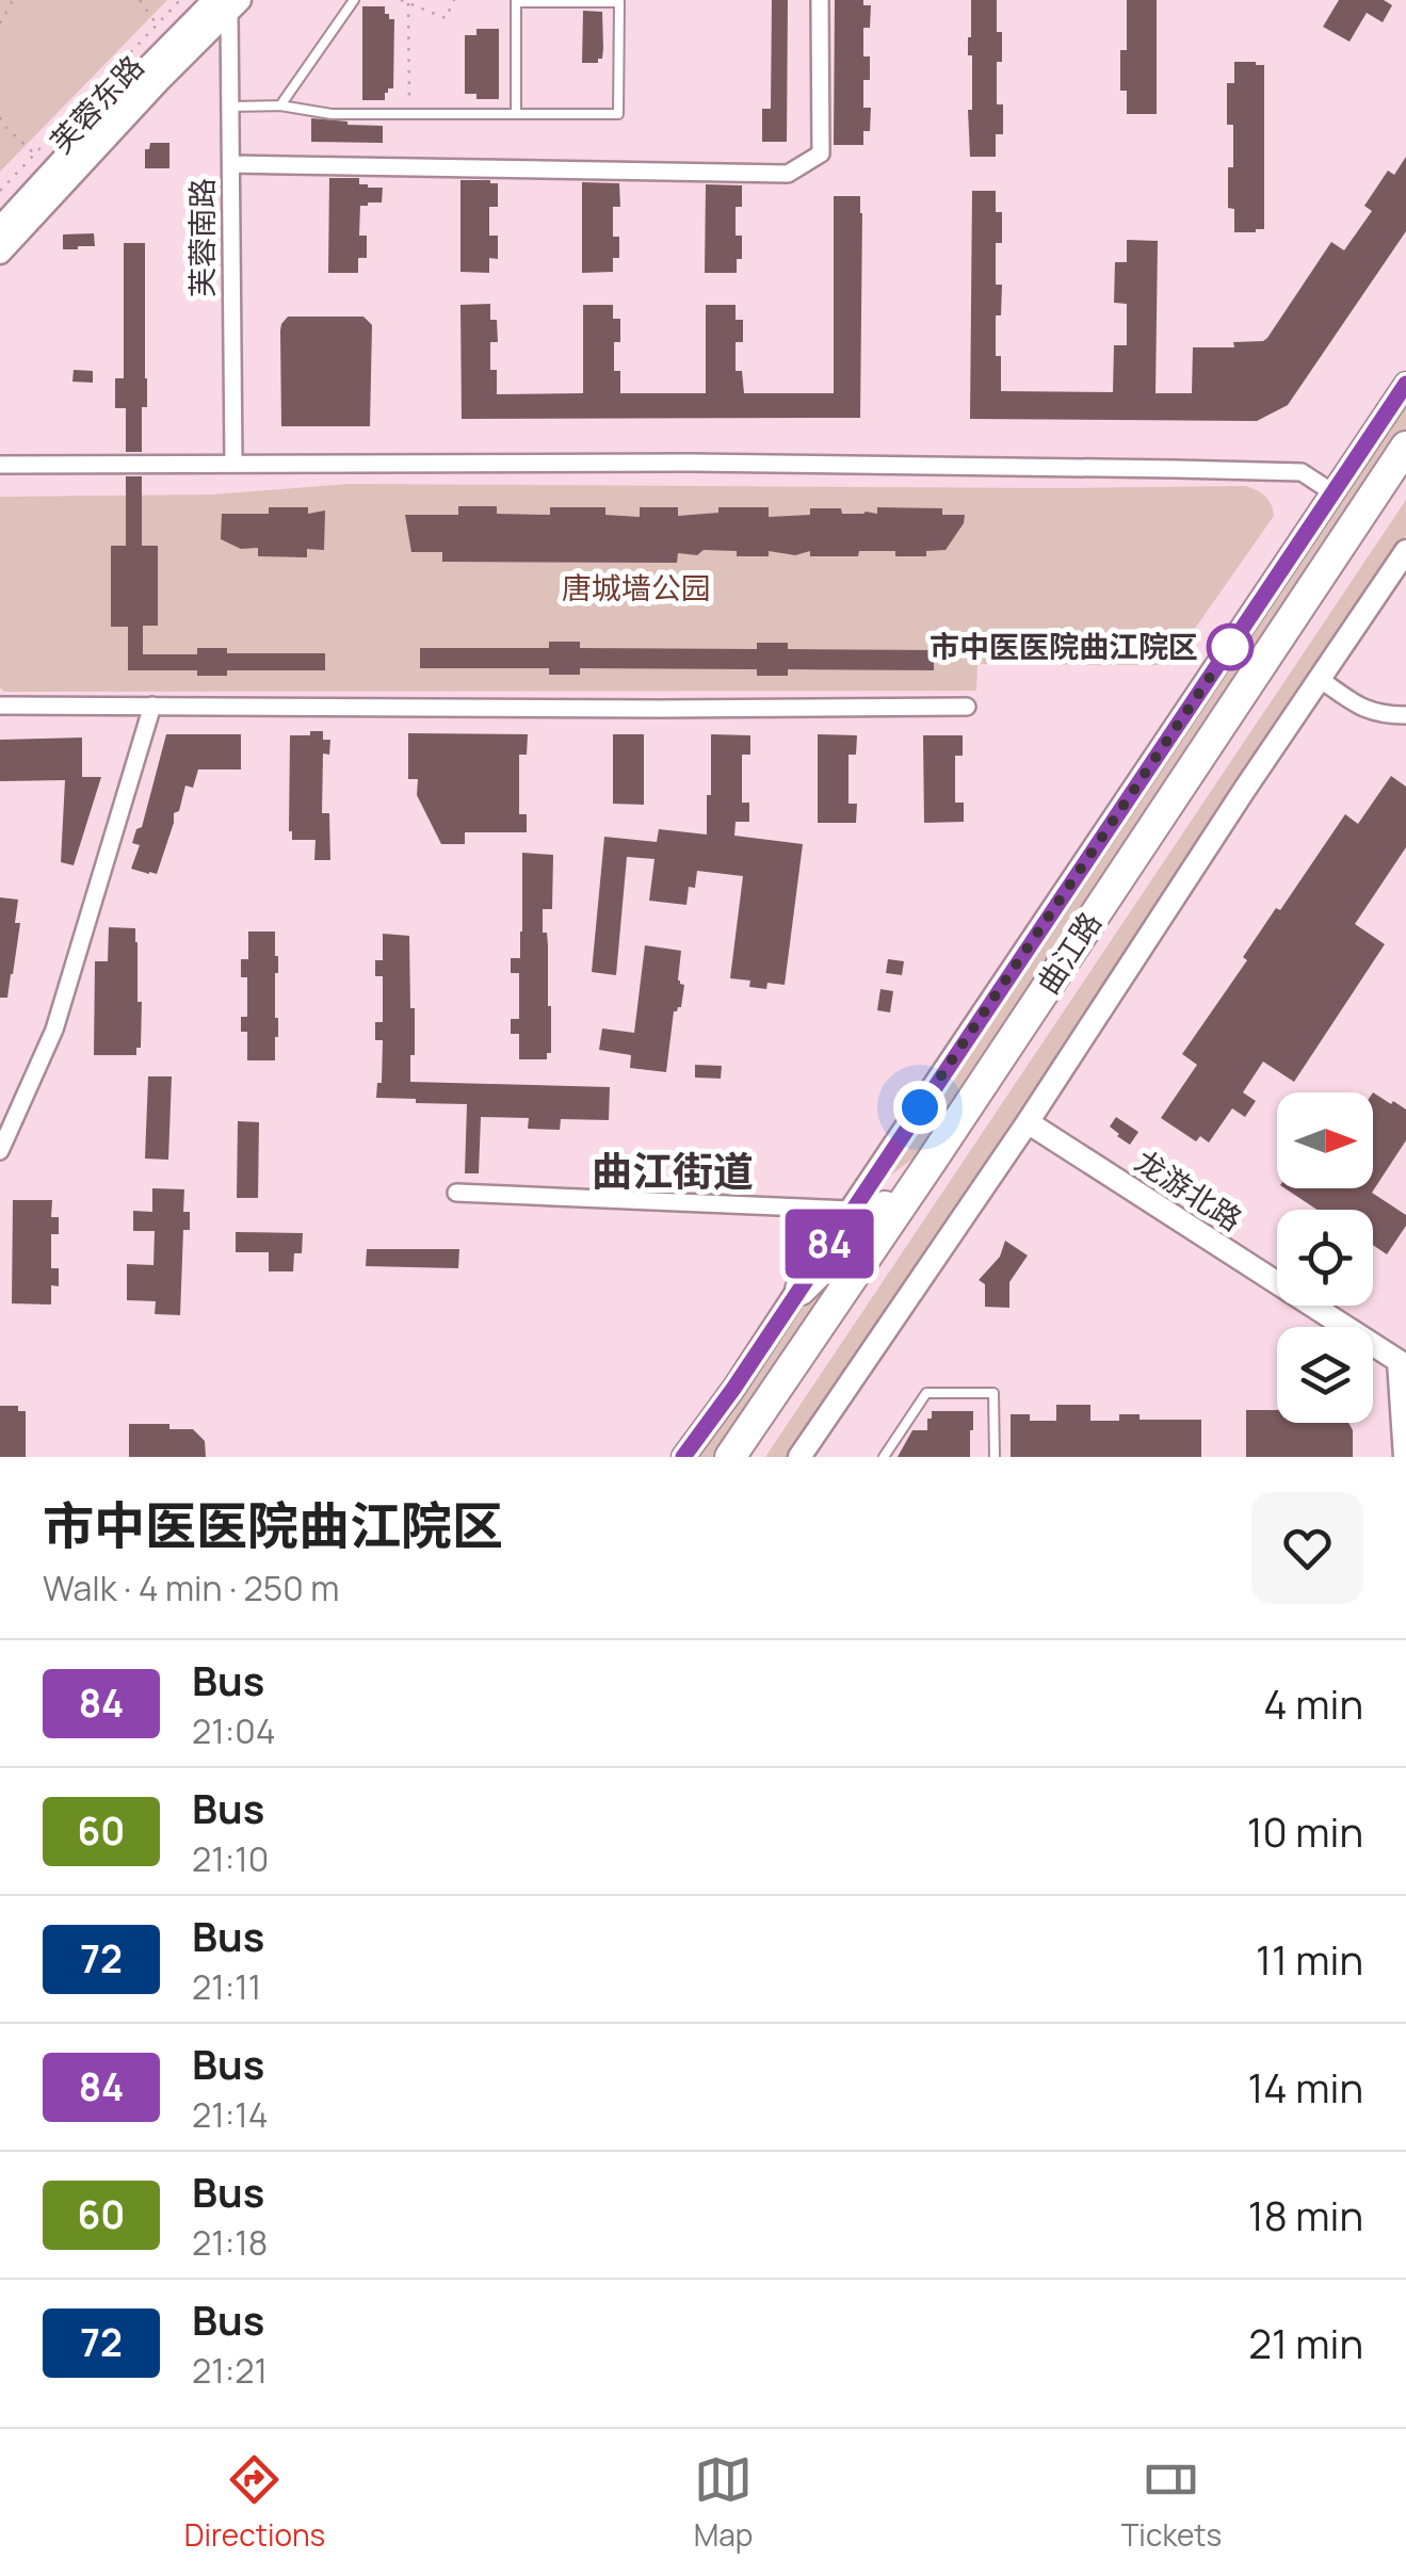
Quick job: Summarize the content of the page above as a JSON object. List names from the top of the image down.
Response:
{
  "streets": {
    "highway": ["曲江路"],
    "main road": ["芙蓉东路", "龙游北路"],
    "street": ["芙蓉南路"]
  },
  "crossings": [
    ["芙蓉东路", "芙蓉南路"],
    ["曲江路", "龙游北路"]
  ],
  "districts": ["曲江街道"],
  "parks": ["唐城墙公园"],
  "places": ["市中医医院曲江院区"],
  "lines": ["bus line 84"],
  "north": "right",
  "page": {
    "on_map": "84",
    "heading": ["市中医医院曲江院区", "Walk · 4 min · 250 m"],
    "list": [
      {
        "mark": "84",
        "name": "Bus",
        "note": "21:04",
        "value": "4 min"
      },
      {
        "mark": "60",
        "name": "Bus",
        "note": "21:10",
        "value": "10 min"
      },
      {
        "mark": "72",
        "name": "Bus",
        "note": "21:11",
        "value": "11 min"
      },
      {
        "mark": "84",
        "name": "Bus",
        "note": "21:14",
        "value": "14 min"
      },
      {
        "mark": "60",
        "name": "Bus",
        "note": "21:18",
        "value": "18 min"
      },
      {
        "mark": "72",
        "name": "Bus",
        "note": "21:21",
        "value": "21 min"
      }
    ],
    "tabs": ["Directions", "Map", "Tickets"]
  }
}
